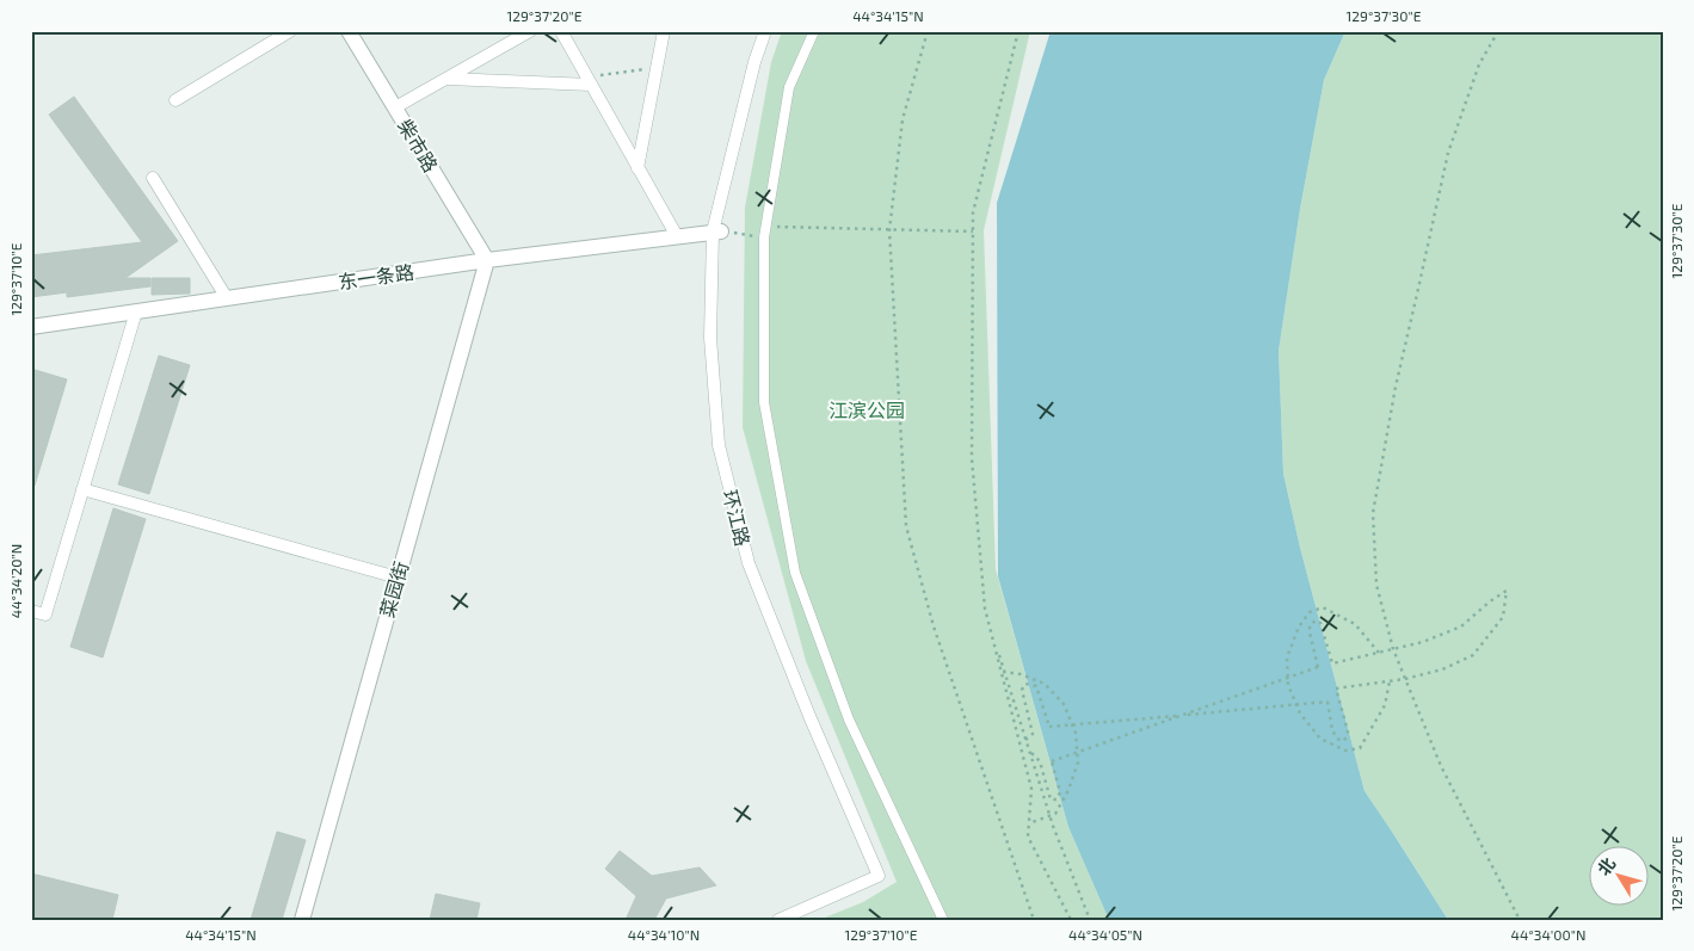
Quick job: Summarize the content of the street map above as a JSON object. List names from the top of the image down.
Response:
{
  "streets": {
    "street": [
      "柴市路",
      "东一条路",
      "环江路",
      "菜园街"
    ]
  },
  "crossings": [
    ["柴市路", "东一条路"],
    ["柴市路", "菜园街"],
    ["东一条路", "环江路"],
    ["东一条路", "菜园街"]
  ],
  "parks": ["江滨公园"],
  "north": "top left",
  "coordinates": [
    "129°37'20\"E",
    "44°34'15\"N",
    "129°37'30\"E",
    "129°37'10\"E",
    "44°34'20\"N",
    "44°34'10\"N",
    "44°34'05\"N",
    "44°34'00\"N"
  ]
}
